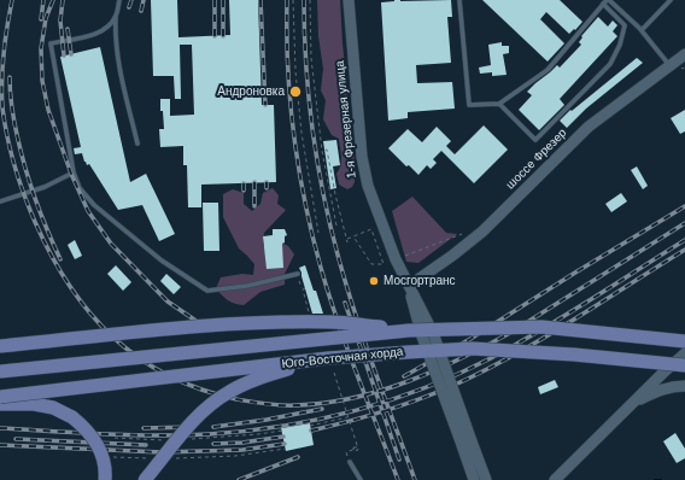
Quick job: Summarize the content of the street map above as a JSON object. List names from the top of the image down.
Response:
{
  "streets": {
    "main road": ["Юго-Восточная хорда"],
    "street": ["1-я Фрезерная улица", "шоссе Фрезер"]
  },
  "crossings": [
    ["1-я Фрезерная улица", "шоссе Фрезер"]
  ],
  "places": ["Андроновка", "Мосгортранс"]
}
